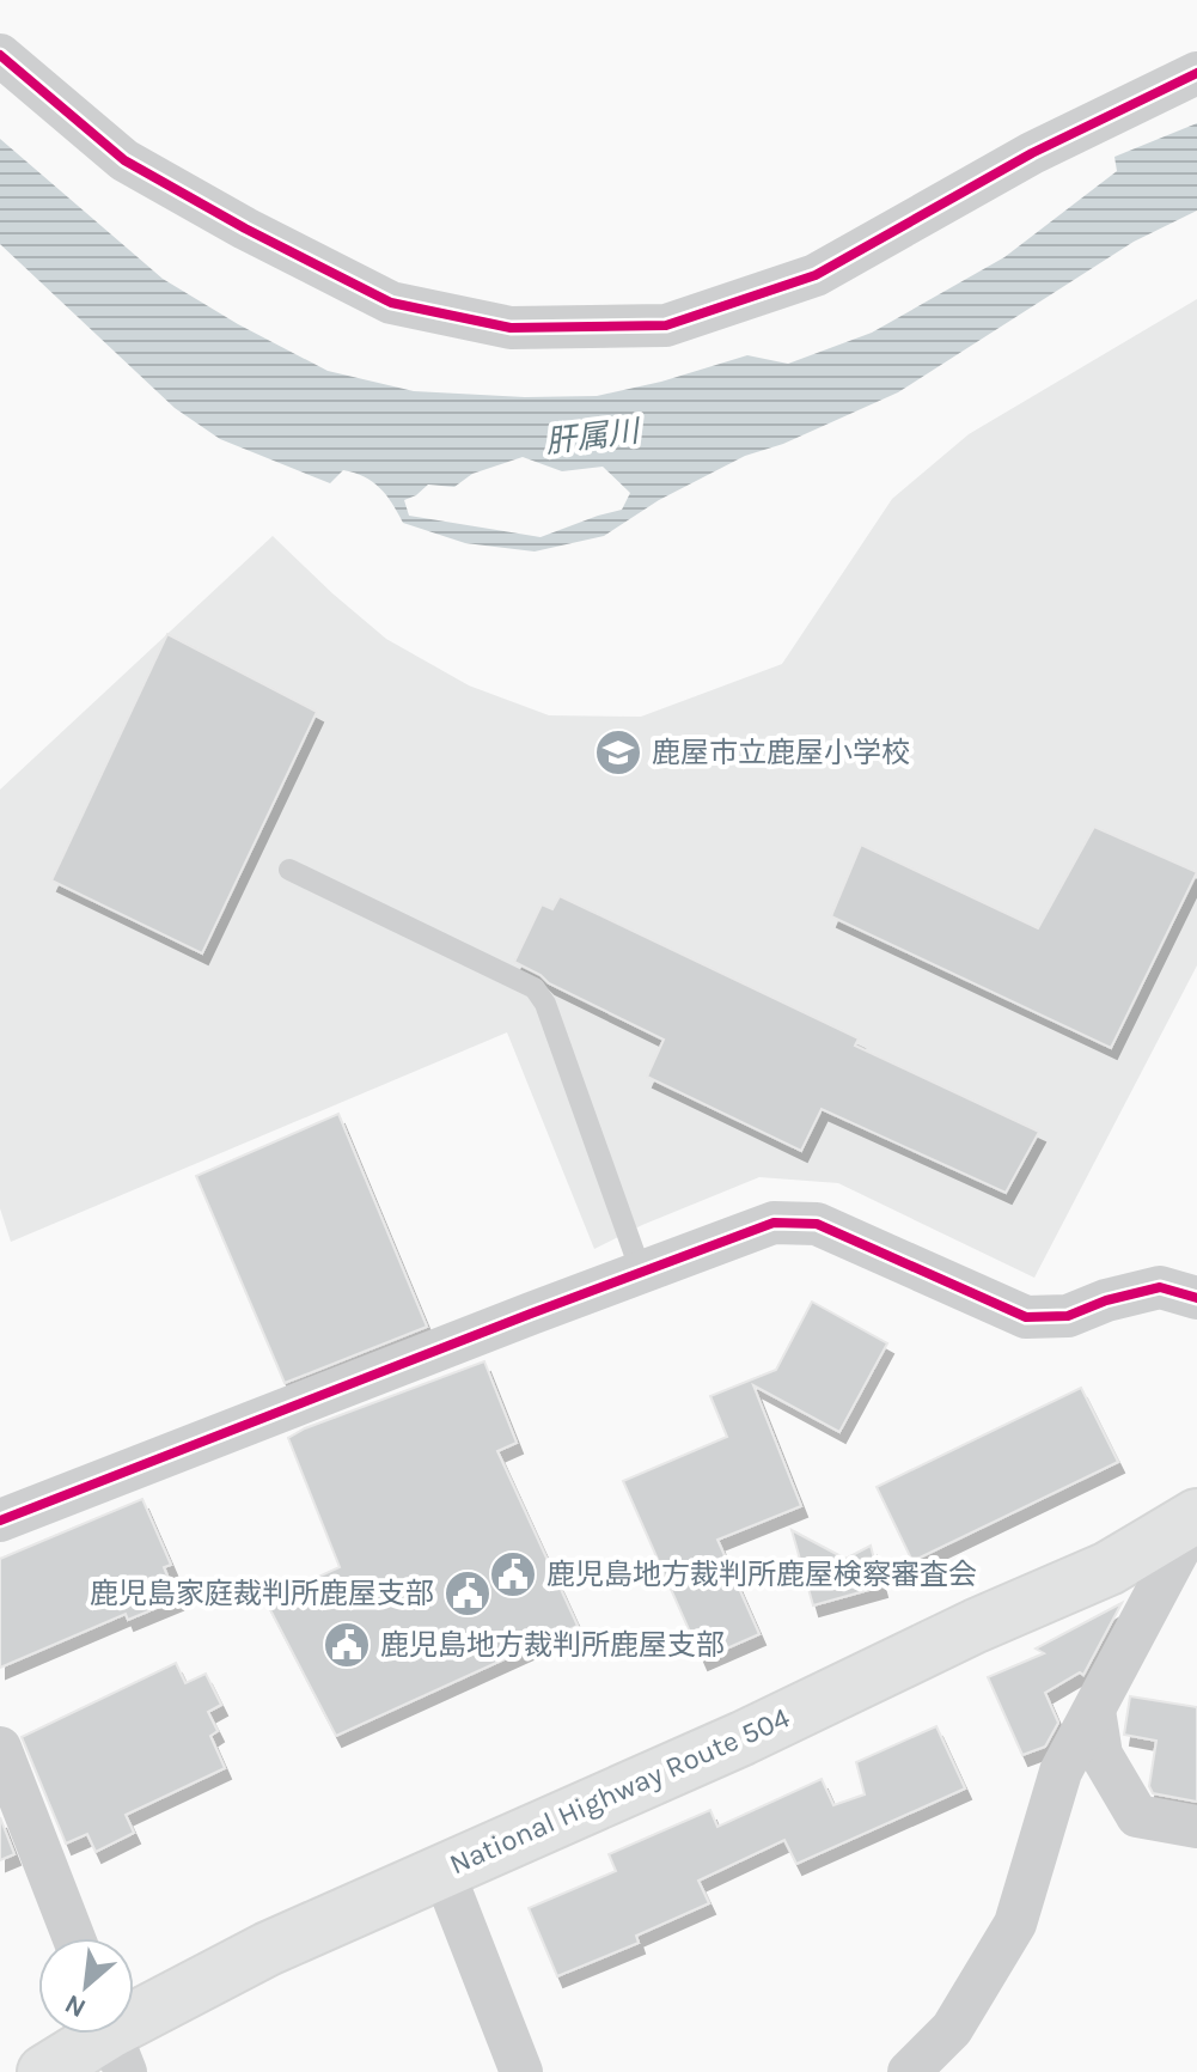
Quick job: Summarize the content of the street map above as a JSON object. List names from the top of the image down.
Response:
{
  "streets": {
    "highway": ["National Highway Route 504"]
  },
  "water": ["肝属川"],
  "places": {
    "school or university": ["鹿屋市立鹿屋小学校"],
    "public building": ["鹿児島地方裁判所鹿屋検察審査会", "鹿児島家庭裁判所鹿屋支部", "鹿児島地方裁判所鹿屋支部"]
  },
  "north": "bottom left"
}
